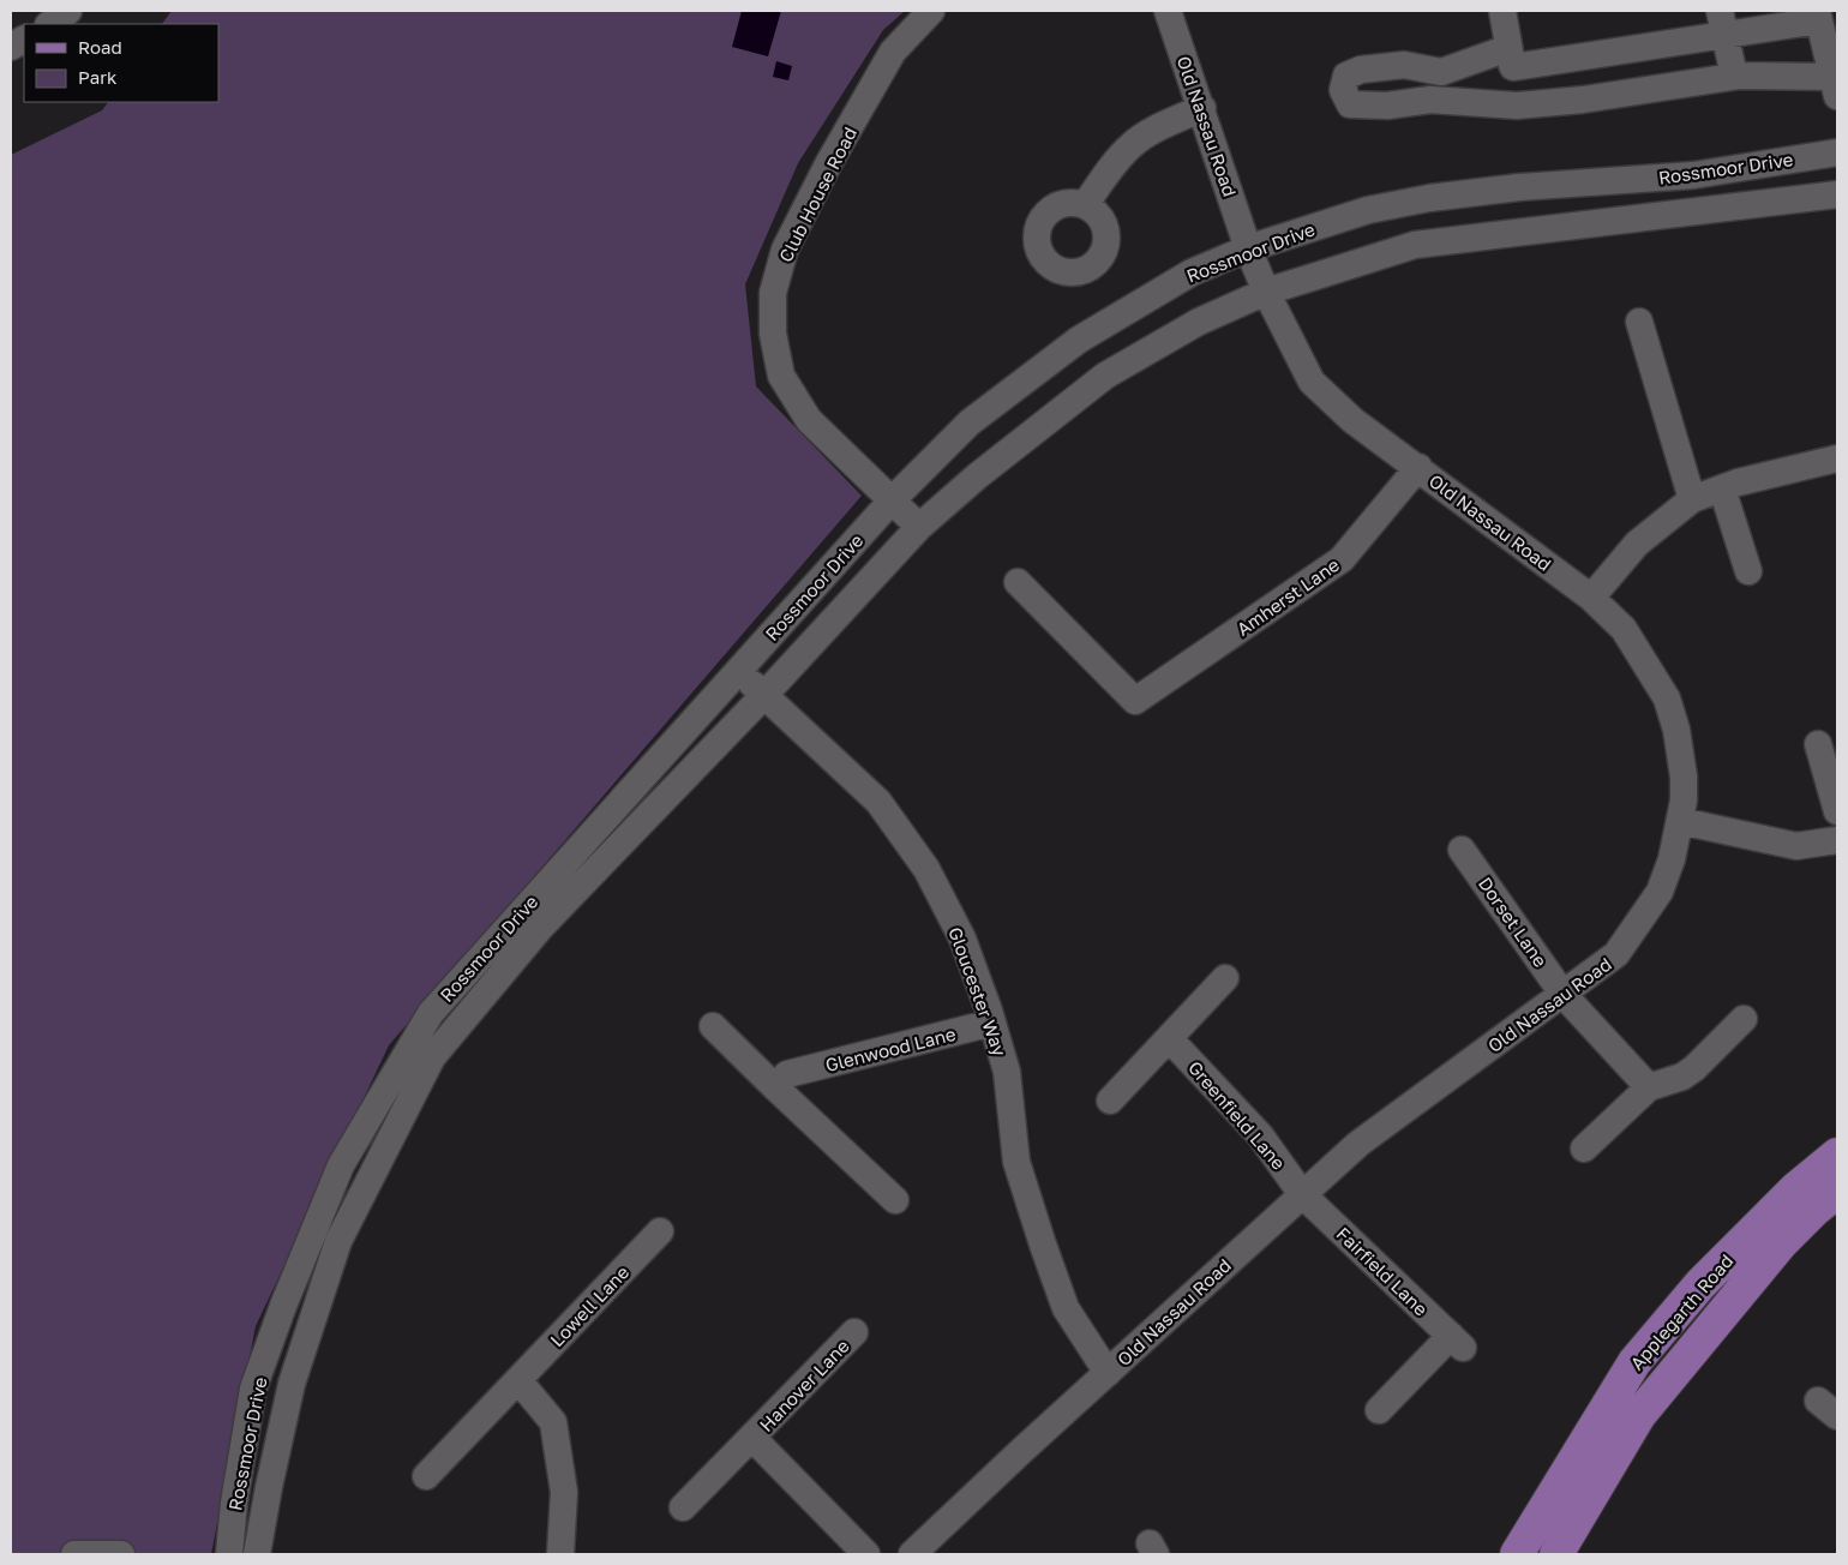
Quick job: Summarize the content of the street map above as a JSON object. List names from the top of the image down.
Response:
{
  "streets": {
    "main road": ["Applegarth Road"],
    "street": [
      "Old Nassau Road",
      "Rossmoor Drive",
      "Club House Road",
      "Amherst Lane",
      "Dorset Lane",
      "Gloucester Way",
      "Glenwood Lane",
      "Greenfield Lane",
      "Fairfield Lane",
      "Lowell Lane",
      "Hanover Lane"
    ]
  },
  "crossings": [
    ["Old Nassau Road", "Rossmoor Drive"],
    ["Old Nassau Road", "Amherst Lane"],
    ["Old Nassau Road", "Dorset Lane"],
    ["Old Nassau Road", "Gloucester Way"],
    ["Old Nassau Road", "Greenfield Lane"],
    ["Old Nassau Road", "Fairfield Lane"],
    ["Rossmoor Drive", "Club House Road"],
    ["Rossmoor Drive", "Gloucester Way"],
    ["Gloucester Way", "Glenwood Lane"],
    ["Greenfield Lane", "Fairfield Lane"]
  ],
  "legend": ["Road", "Park"]
}
